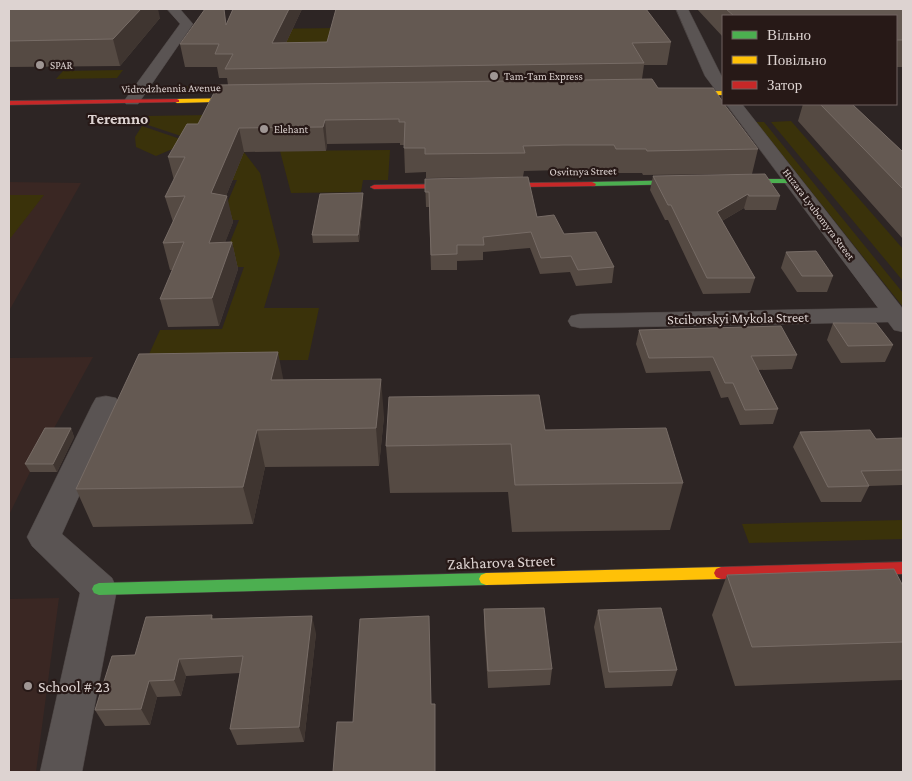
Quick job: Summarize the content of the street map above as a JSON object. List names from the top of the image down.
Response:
{
  "streets": {
    "street": [
      "Vidrodzhennia Avenue",
      "Osvitnya Street",
      "Huzara Lyubomyra Street",
      "Stciborskyi Mykola Street",
      "Zakharova Street"
    ]
  },
  "crossings": [
    ["Huzara Lyubomyra Street", "Stciborskyi Mykola Street"]
  ],
  "districts": ["Teremno"],
  "places": [
    "SPAR",
    "Tam-Tam Express",
    "Elehant",
    "School # 23"
  ],
  "legend": ["Вільно", "Повільно", "Затор"]
}
